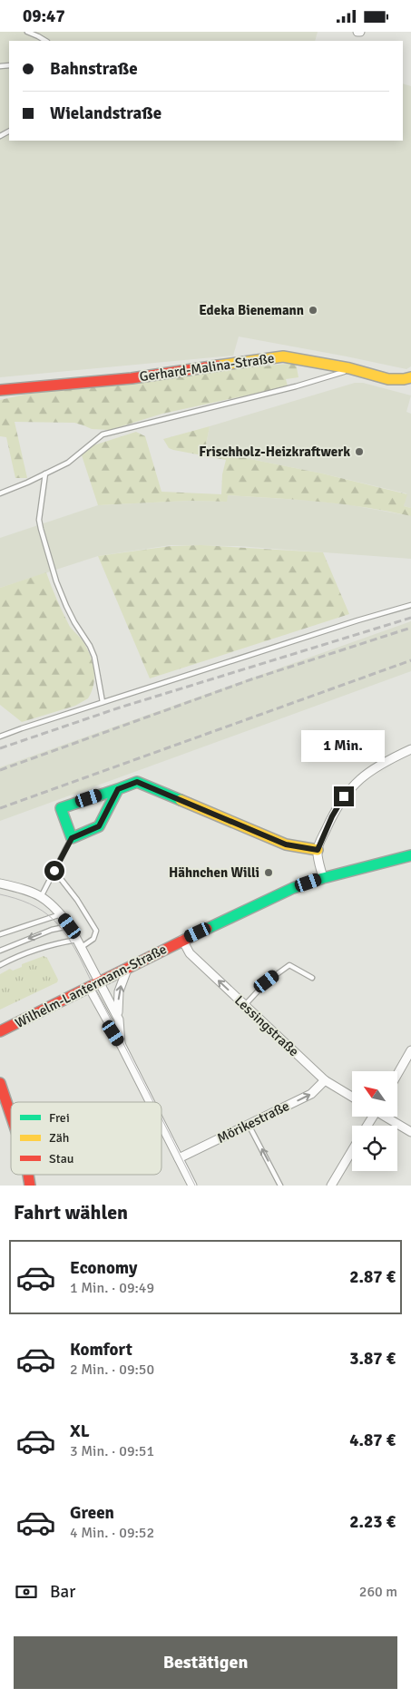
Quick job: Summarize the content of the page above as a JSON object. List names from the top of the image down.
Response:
{
  "streets": {
    "street": [
      "Gerhard-Malina-Straße",
      "Wilhelm-Lantermann-Straße",
      "Lessingstraße",
      "Mörikestraße"
    ]
  },
  "crossings": [
    ["Wilhelm-Lantermann-Straße", "Lessingstraße"],
    ["Lessingstraße", "Mörikestraße"]
  ],
  "one_way": ["Lessingstraße", "Mörikestraße"],
  "places": ["Edeka Bienemann", "Frischholz-Heizkraftwerk", "Hähnchen Willi"],
  "legend": ["Frei", "Zäh", "Stau"],
  "north": "top left",
  "page": {
    "status": "09:47",
    "banner": ["Bahnstraße", "Wielandstraße"],
    "bubble": "1 Min.",
    "heading": "Fahrt wählen",
    "list": [
      {
        "name": "Economy",
        "note": "1 Min. · 09:49",
        "value": "2.87 €"
      },
      {
        "name": "Komfort",
        "note": "2 Min. · 09:50",
        "value": "3.87 €"
      },
      {
        "name": "XL",
        "note": "3 Min. · 09:51",
        "value": "4.87 €"
      },
      {
        "name": "Green",
        "note": "4 Min. · 09:52",
        "value": "2.23 €"
      }
    ],
    "pay": ["Bar", "260 m"],
    "buttons": "Bestätigen"
  }
}
